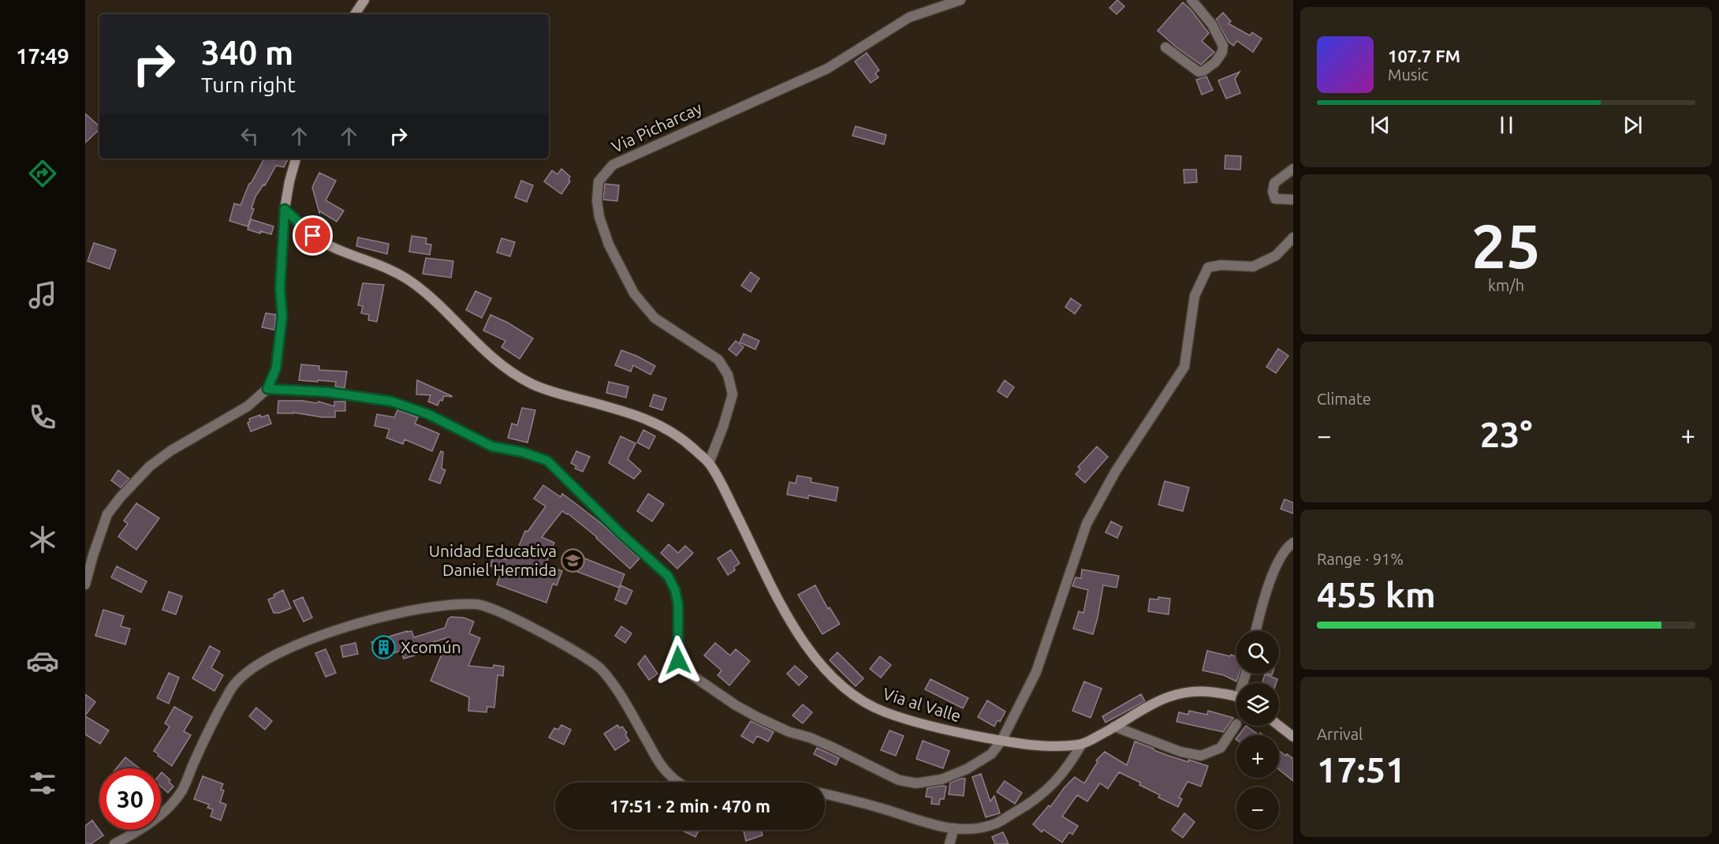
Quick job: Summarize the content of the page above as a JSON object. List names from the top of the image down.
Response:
{
  "streets": {
    "main road": ["Via al Valle"],
    "street": ["Via Picharcay"]
  },
  "crossings": [
    ["Via Picharcay", "Via al Valle"]
  ],
  "places": {
    "school or university": ["Unidad Educativa Daniel Hermida"],
    "building": ["Xcomún"]
  },
  "page": {
    "tabs": "17:49",
    "turn": ["340 m", "Turn right"],
    "song": ["107.7 FM", "Music"],
    "tile": [
      ["25", "km/h"],
      "Climate",
      ["Range · 91%", "455 km"],
      ["Arrival", "17:51"]
    ],
    "heat": ["−", "23°", "+"],
    "map_buttons": ["+", "−"],
    "limit": "30",
    "trip": "17:51 · 2 min · 470 m"
  }
}
